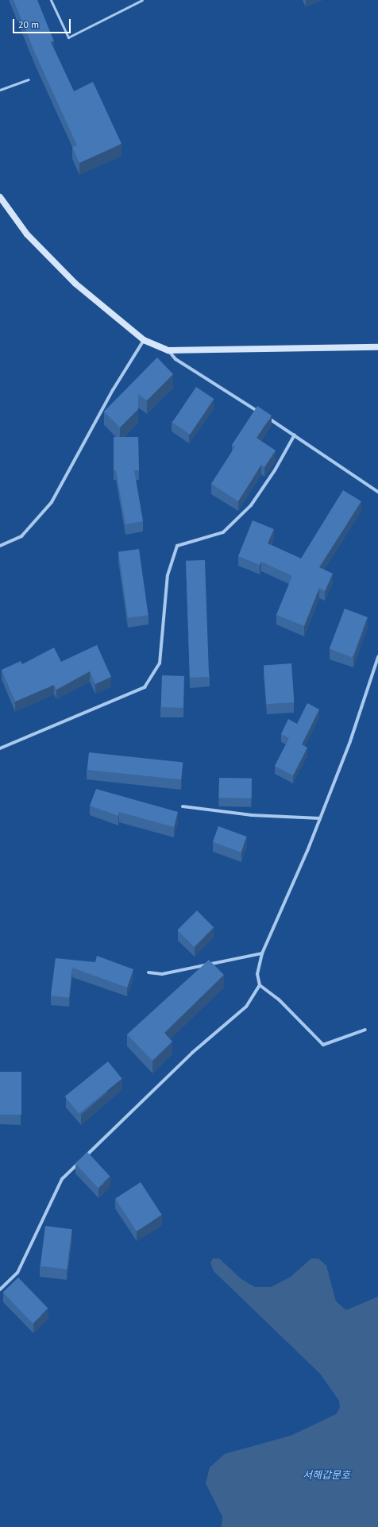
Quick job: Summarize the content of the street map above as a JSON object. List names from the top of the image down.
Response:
{
  "water": ["서해갑문호"],
  "scale_bar": "20 m"
}
